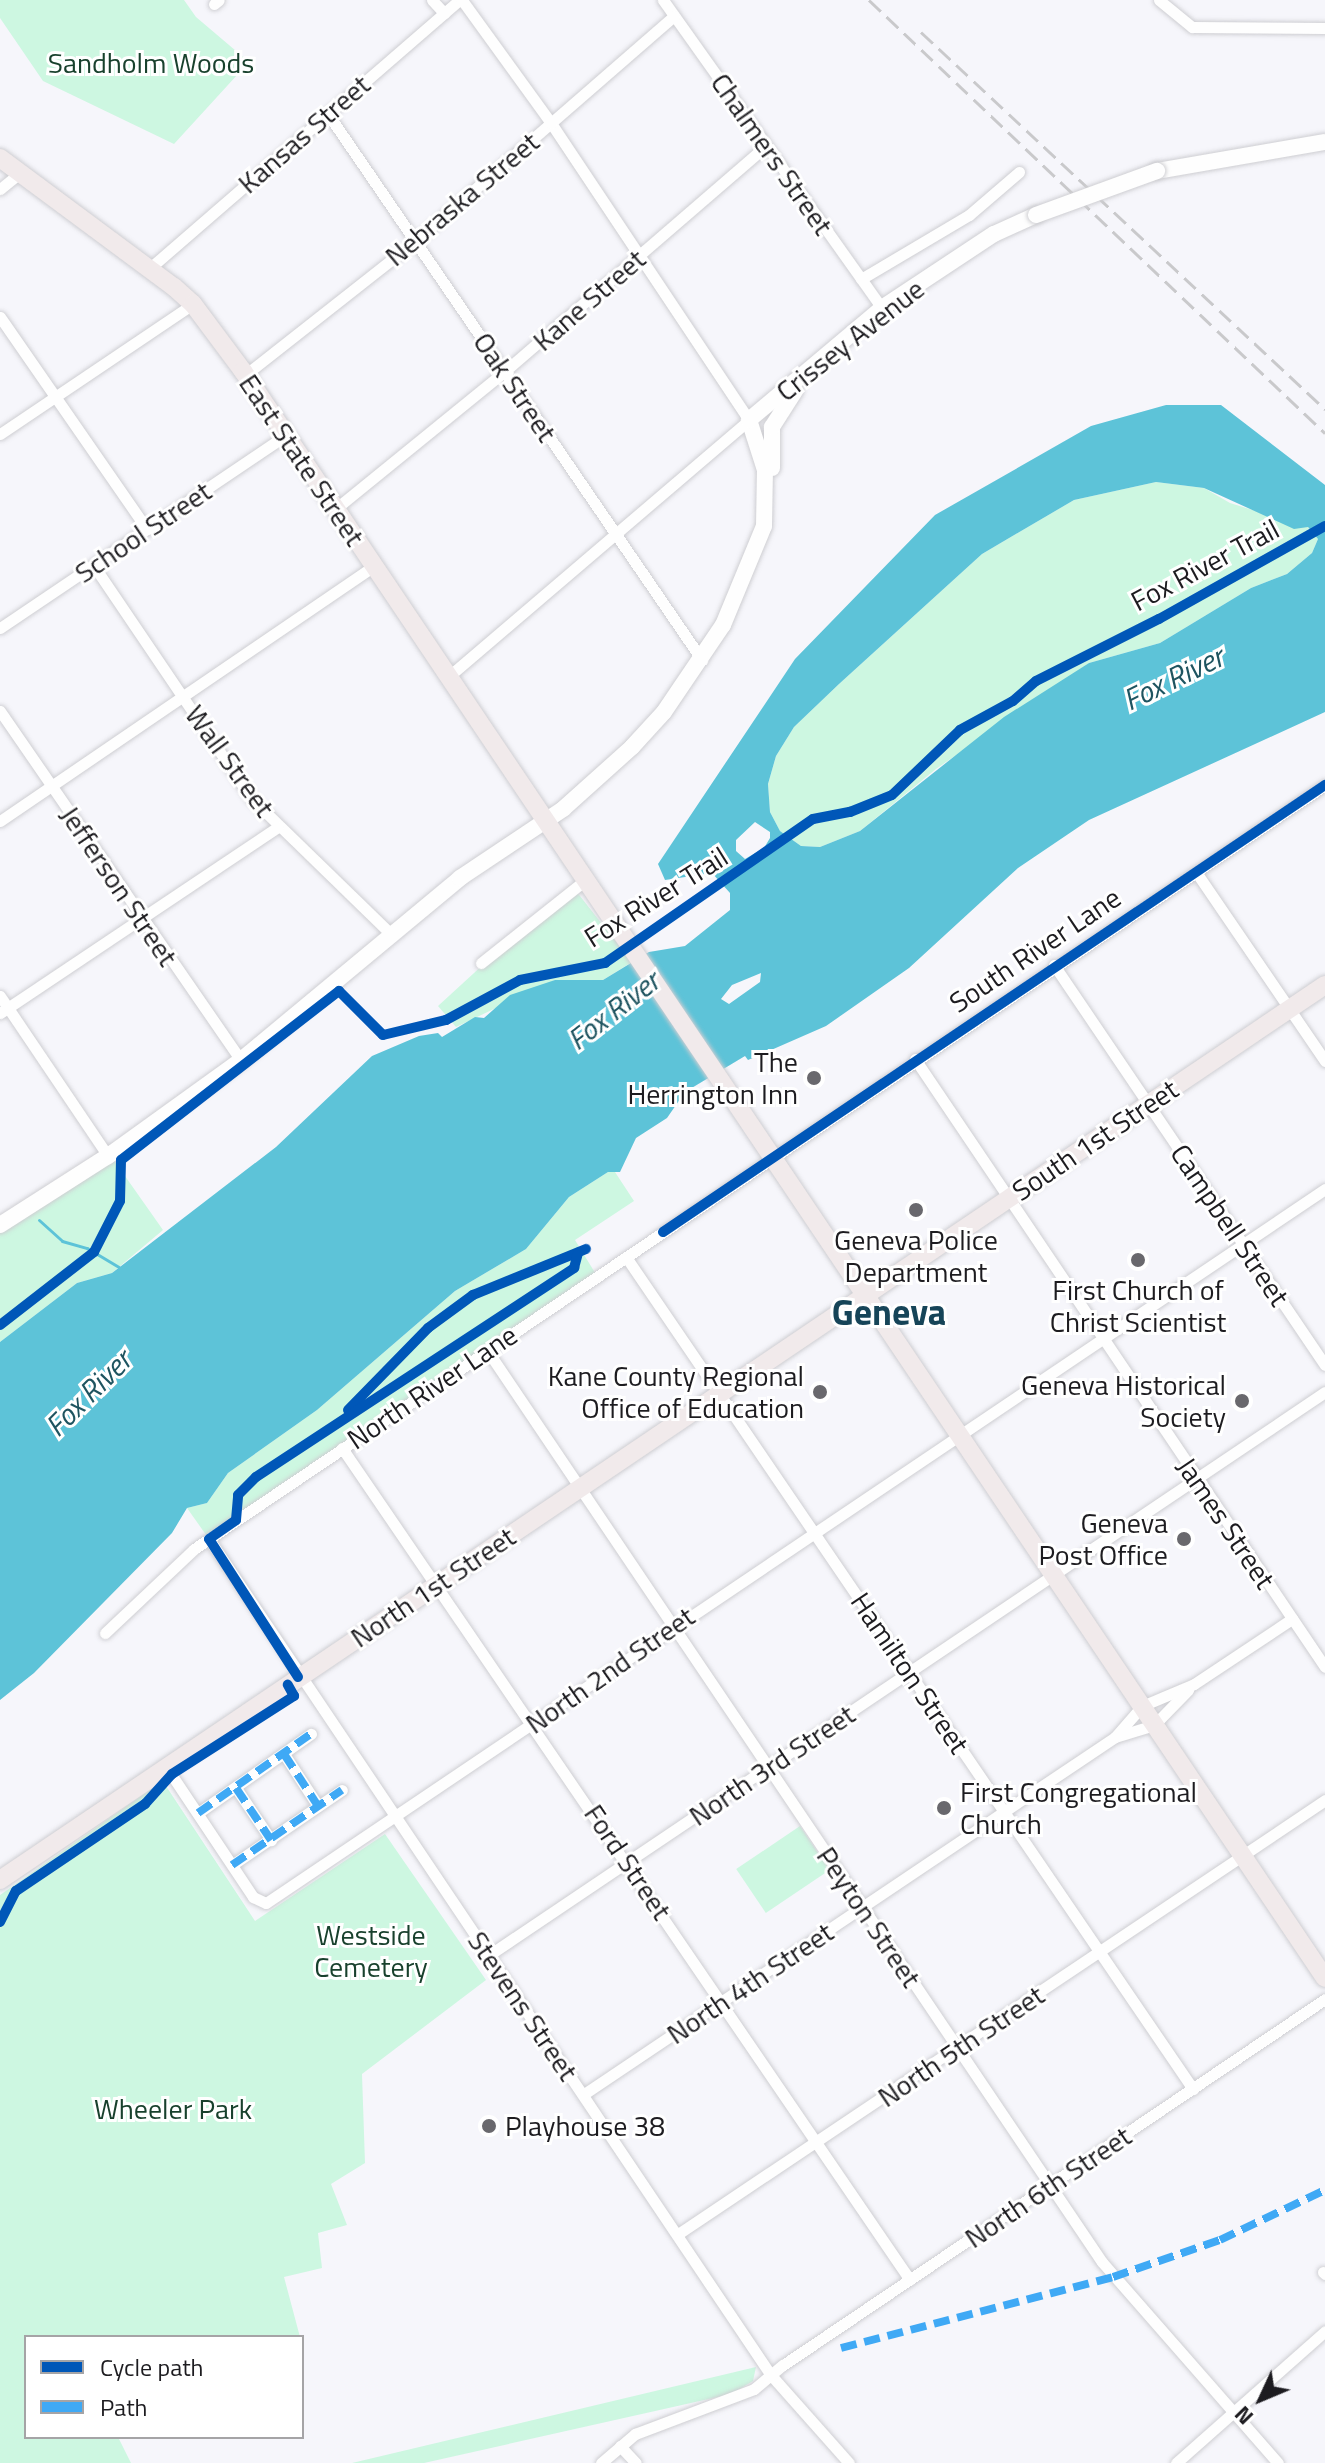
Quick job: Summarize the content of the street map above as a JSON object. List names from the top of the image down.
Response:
{
  "streets": {
    "main road": [
      "Crissey Avenue",
      "East State Street",
      "South 1st Street",
      "North 1st Street"
    ],
    "street": [
      "Kansas Street",
      "Chalmers Street",
      "Nebraska Street",
      "Kane Street",
      "Oak Street",
      "School Street",
      "Wall Street",
      "Jefferson Street",
      "South River Lane",
      "Campbell Street",
      "North River Lane",
      "James Street",
      "North 2nd Street",
      "Hamilton Street",
      "North 3rd Street",
      "Ford Street",
      "Peyton Street",
      "North 4th Street",
      "Stevens Street",
      "North 5th Street",
      "North 6th Street"
    ],
    "cycle path": ["Fox River Trail"]
  },
  "crossings": [
    ["Kansas Street", "Oak Street"],
    ["Kansas Street", "East State Street"],
    ["Chalmers Street", "Nebraska Street"],
    ["Chalmers Street", "Kane Street"],
    ["Chalmers Street", "Crissey Avenue"],
    ["Nebraska Street", "Oak Street"],
    ["Nebraska Street", "East State Street"],
    ["Kane Street", "Oak Street"],
    ["Kane Street", "East State Street"],
    ["Crissey Avenue", "Oak Street"],
    ["Crissey Avenue", "East State Street"],
    ["East State Street", "School Street"],
    ["East State Street", "South River Lane"],
    ["East State Street", "South 1st Street"],
    ["East State Street", "North River Lane"],
    ["East State Street", "North 1st Street"],
    ["East State Street", "North 2nd Street"],
    ["East State Street", "North 3rd Street"],
    ["East State Street", "North 4th Street"],
    ["East State Street", "North 5th Street"],
    ["School Street", "Wall Street"],
    ["South River Lane", "Campbell Street"],
    ["South River Lane", "North River Lane"],
    ["South River Lane", "James Street"],
    ["South 1st Street", "Campbell Street"],
    ["South 1st Street", "James Street"],
    ["South 1st Street", "North 1st Street"],
    ["Campbell Street", "North 2nd Street"],
    ["North River Lane", "Hamilton Street"],
    ["North River Lane", "Ford Street"],
    ["North River Lane", "Peyton Street"],
    ["North River Lane", "Stevens Street"],
    ["James Street", "North 2nd Street"],
    ["James Street", "North 3rd Street"],
    ["North 1st Street", "Hamilton Street"],
    ["North 1st Street", "Ford Street"],
    ["North 1st Street", "Peyton Street"],
    ["North 1st Street", "Stevens Street"],
    ["North 2nd Street", "Hamilton Street"],
    ["North 2nd Street", "Ford Street"],
    ["North 2nd Street", "Peyton Street"],
    ["North 2nd Street", "Stevens Street"],
    ["Hamilton Street", "North 3rd Street"],
    ["Hamilton Street", "North 4th Street"],
    ["Hamilton Street", "North 5th Street"],
    ["Hamilton Street", "North 6th Street"],
    ["North 3rd Street", "Ford Street"],
    ["North 3rd Street", "Peyton Street"],
    ["North 3rd Street", "Stevens Street"],
    ["Ford Street", "North 4th Street"],
    ["Ford Street", "North 5th Street"],
    ["Ford Street", "North 6th Street"],
    ["Peyton Street", "North 4th Street"],
    ["Peyton Street", "North 5th Street"],
    ["Peyton Street", "North 6th Street"],
    ["North 4th Street", "Stevens Street"],
    ["Stevens Street", "North 5th Street"],
    ["Stevens Street", "North 6th Street"]
  ],
  "districts": ["Geneva"],
  "water": ["Fox River"],
  "parks": ["Sandholm Woods", "Westside Cemetery", "Wheeler Park"],
  "places": [
    "The Herrington Inn",
    "Geneva Police Department",
    "First Church of Christ Scientist",
    "Kane County Regional Office of Education",
    "Geneva Historical Society",
    "Geneva Post Office",
    "First Congregational Church",
    "Playhouse 38"
  ],
  "legend": ["Cycle path", "Path"],
  "north": "bottom left"
}
